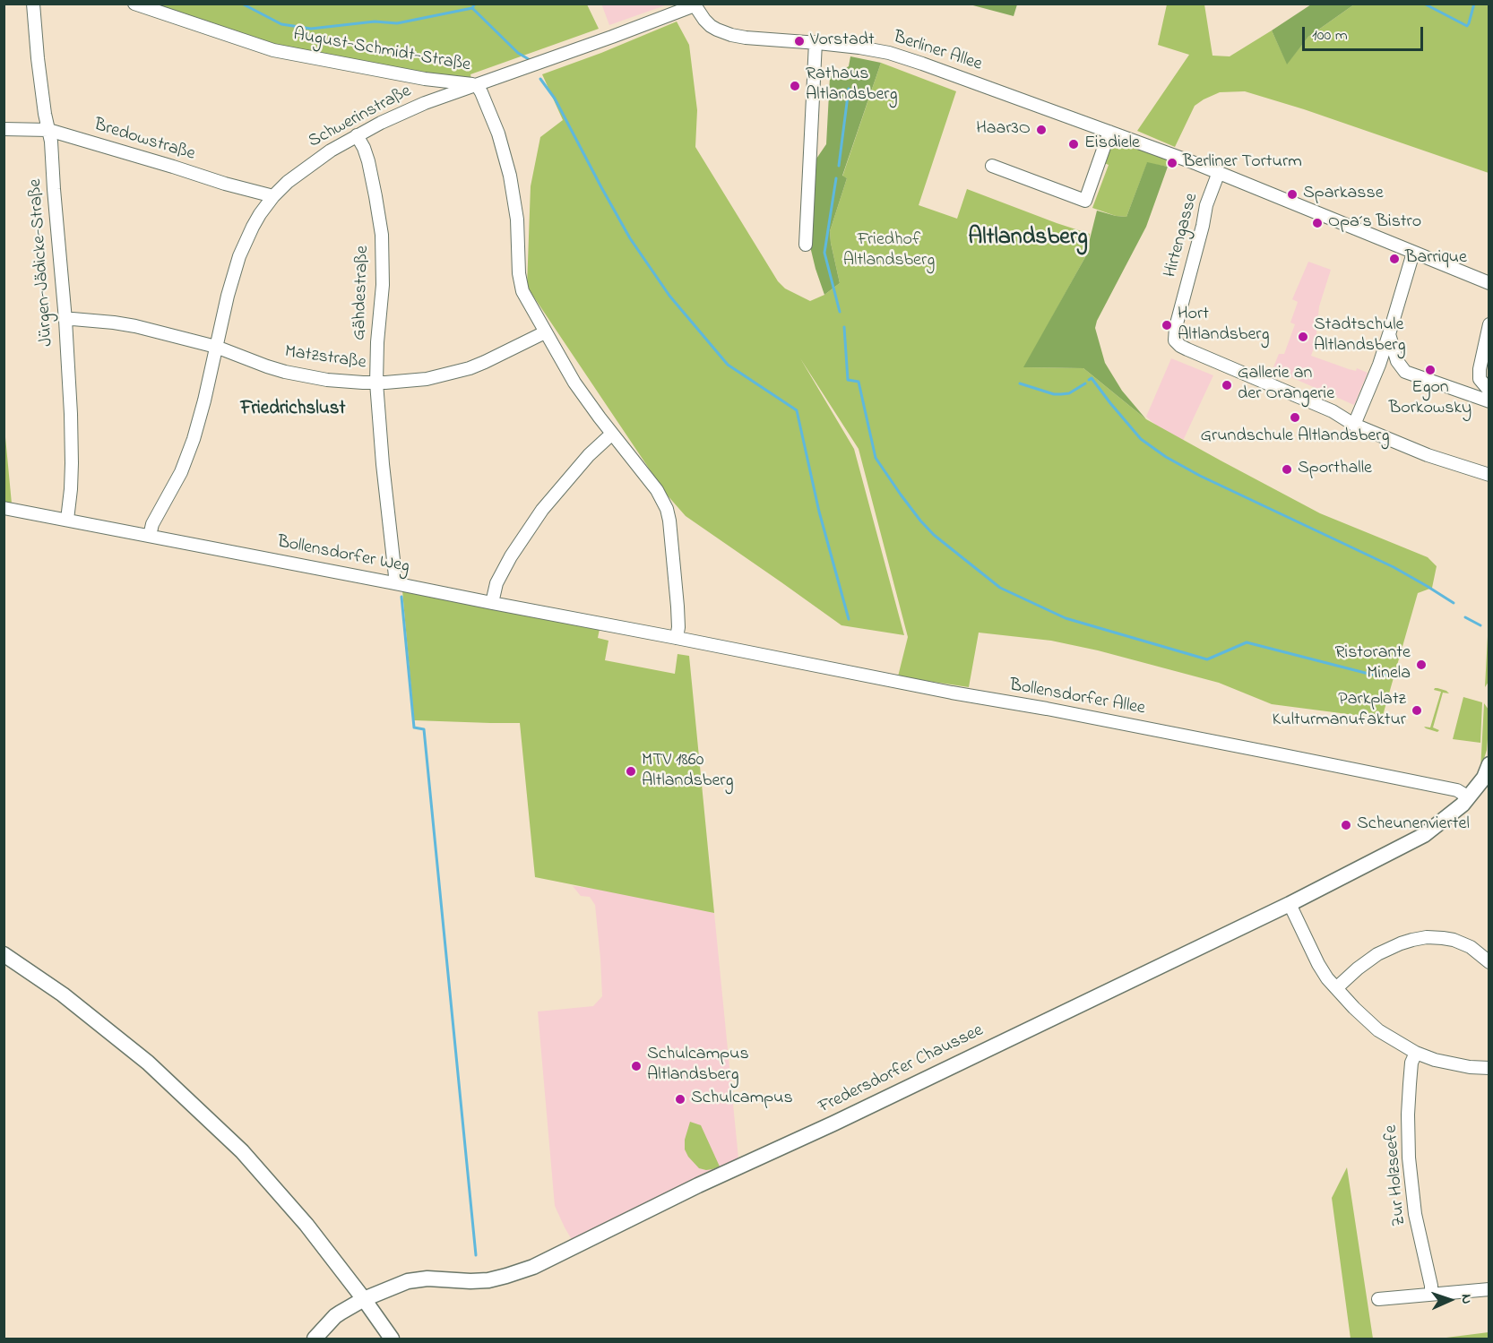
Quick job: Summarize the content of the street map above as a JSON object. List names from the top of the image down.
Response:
{
  "streets": {
    "main road": ["Fredersdorfer Chaussee"],
    "street": [
      "August-Schmidt-Straße",
      "Berliner Allee",
      "Schwerinstraße",
      "Bredowstraße",
      "Hirtengasse",
      "Jürgen-Jädicke-Straße",
      "Gähdestraße",
      "Matzstraße",
      "Bollensdorfer Weg",
      "Bollensdorfer Allee",
      "Zur Holzseefe"
    ]
  },
  "crossings": [
    ["August-Schmidt-Straße", "Schwerinstraße"],
    ["August-Schmidt-Straße", "Matzstraße"],
    ["August-Schmidt-Straße", "Bollensdorfer Weg"],
    ["August-Schmidt-Straße", "Bollensdorfer Allee"],
    ["Berliner Allee", "Schwerinstraße"],
    ["Berliner Allee", "Hirtengasse"],
    ["Schwerinstraße", "Bredowstraße"],
    ["Schwerinstraße", "Gähdestraße"],
    ["Schwerinstraße", "Matzstraße"],
    ["Schwerinstraße", "Bollensdorfer Weg"],
    ["Bredowstraße", "Jürgen-Jädicke-Straße"],
    ["Jürgen-Jädicke-Straße", "Matzstraße"],
    ["Jürgen-Jädicke-Straße", "Bollensdorfer Weg"],
    ["Gähdestraße", "Matzstraße"],
    ["Gähdestraße", "Bollensdorfer Weg"],
    ["Bollensdorfer Weg", "Bollensdorfer Allee"],
    ["Bollensdorfer Allee", "Fredersdorfer Chaussee"]
  ],
  "districts": ["Altlandsberg", "Friedrichslust"],
  "parks": ["Friedhof Altlandsberg"],
  "places": [
    "Vorstadt",
    "Rathaus Altlandsberg",
    "Haar3O",
    "Eisdiele",
    "Berliner Torturm",
    "Sparkasse",
    "Opa´s Bistro",
    "Barrique",
    "Hort Altlandsberg",
    "Stadtschule Altlandsberg",
    "Egon Borkowsky",
    "Gallerie an der Orangerie",
    "Grundschule Altlandsberg",
    "Sporthalle",
    "Ristorante Minela",
    "Parkplatz Kulturmanufaktur",
    "MTV 1860 Altlandsberg",
    "Scheunenviertel",
    "Schulcampus Altlandsberg",
    "Schulcampus"
  ],
  "scale_bar": "100 m",
  "north": "right"
}
